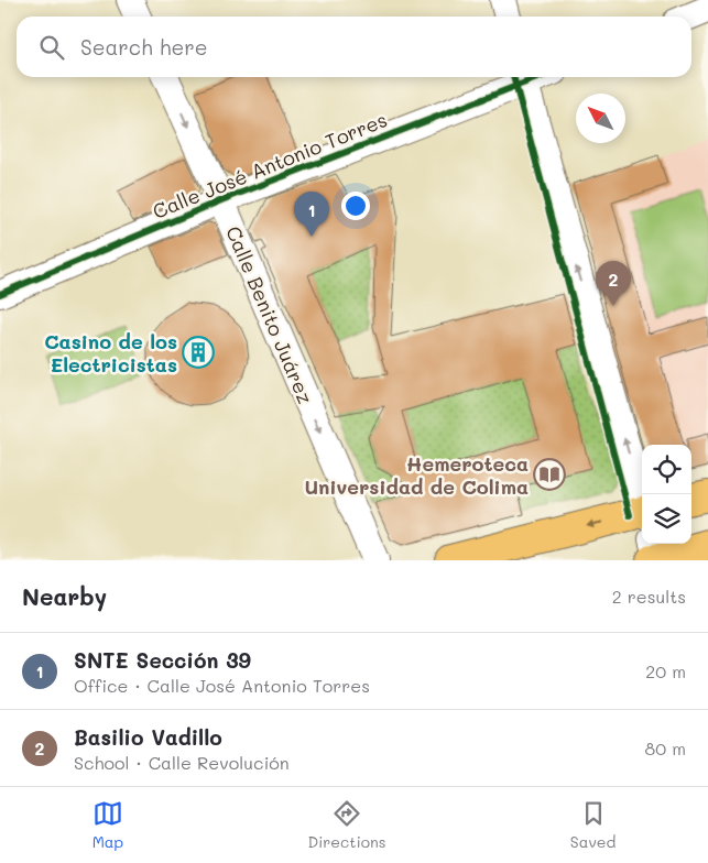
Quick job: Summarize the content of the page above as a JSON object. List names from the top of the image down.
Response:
{
  "streets": {
    "street": ["Calle José Antonio Torres", "Calle Benito Juárez"]
  },
  "crossings": [
    ["Calle José Antonio Torres", "Calle Benito Juárez"]
  ],
  "one_way": ["Calle Benito Juárez"],
  "places": {
    "building": ["Casino de los Electricistas"],
    "library": ["Hemeroteca Universidad de Colima"]
  },
  "north": "top left",
  "page": {
    "search": "Search here",
    "pins": ["1", "2"],
    "heading": ["Nearby", "2 results"],
    "list": [
      {
        "mark": "1",
        "name": "SNTE Sección 39",
        "note": "Office · Calle José Antonio Torres",
        "value": "20 m"
      },
      {
        "mark": "2",
        "name": "Basilio Vadillo",
        "note": "School · Calle Revolución",
        "value": "80 m"
      }
    ],
    "nav": ["Map", "Directions", "Saved"]
  }
}
